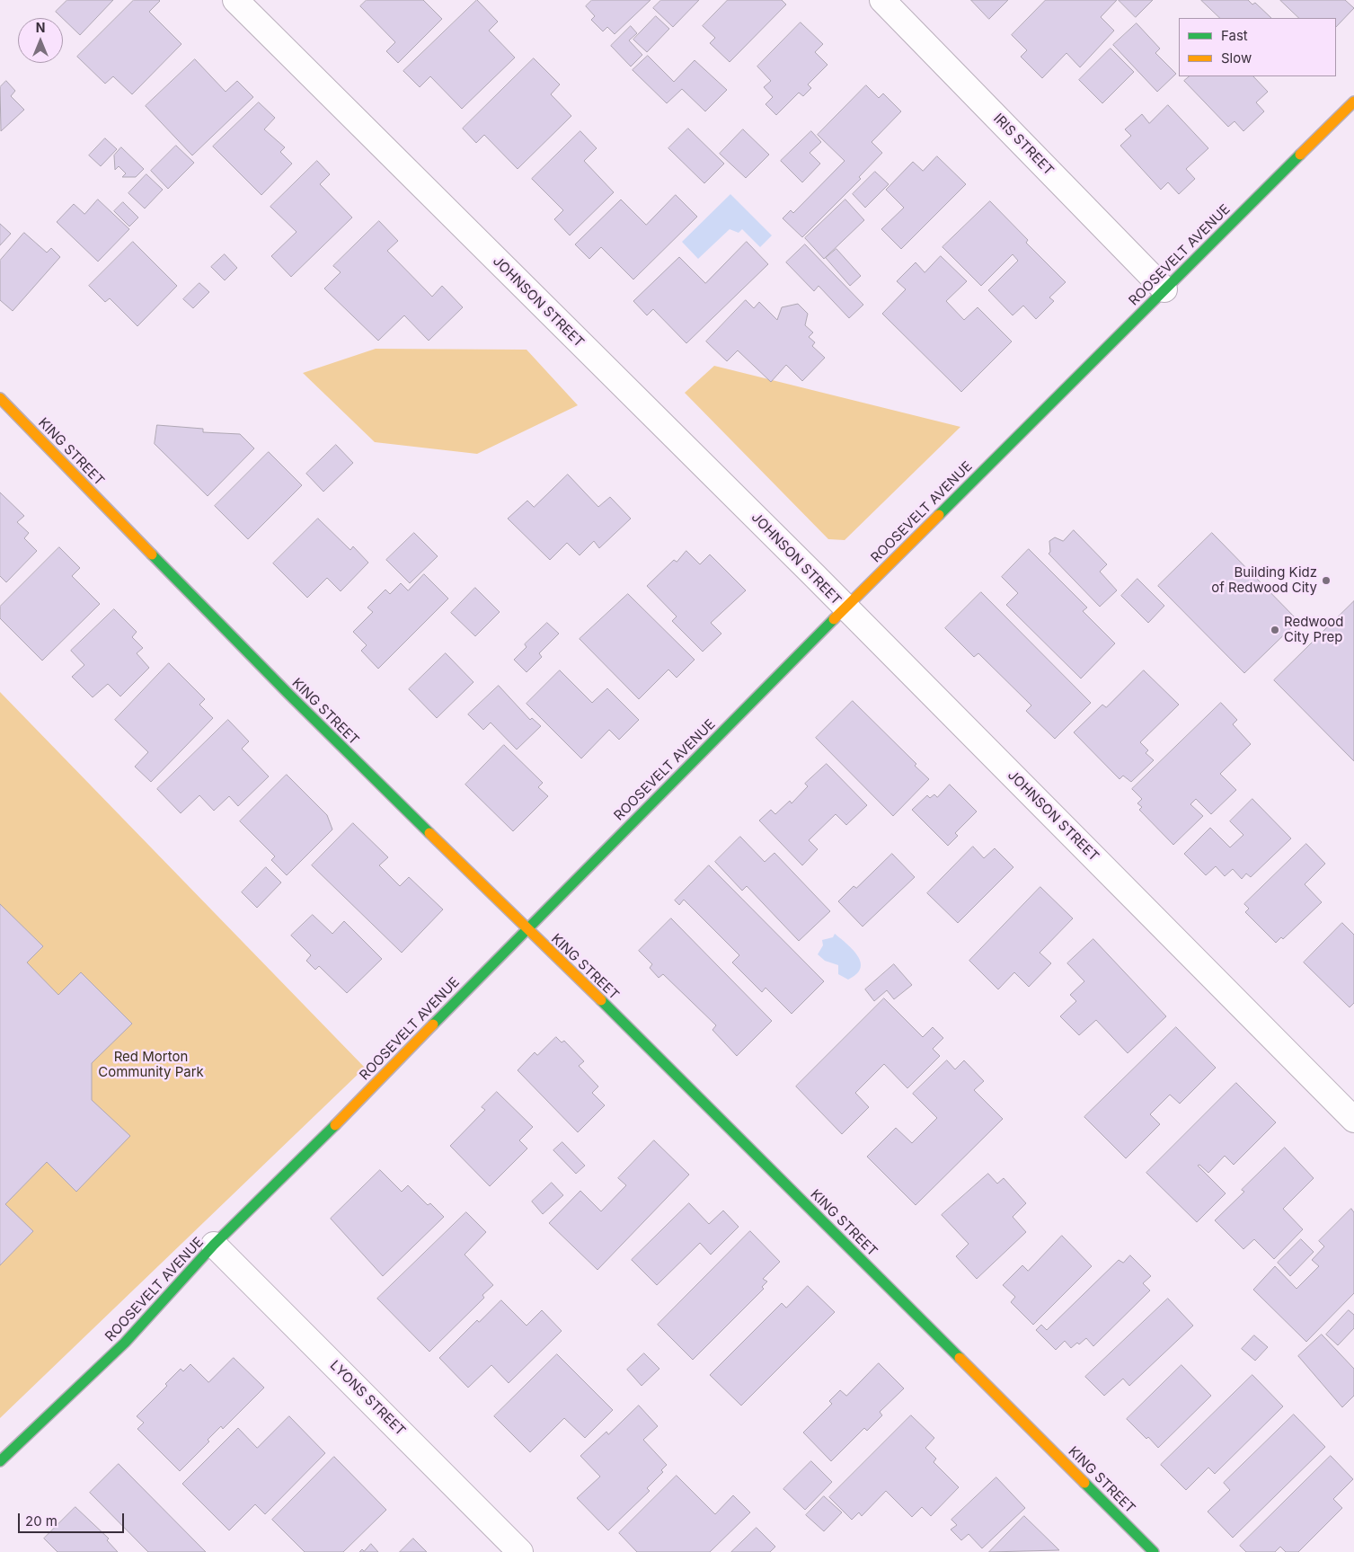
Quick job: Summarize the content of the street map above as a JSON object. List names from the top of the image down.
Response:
{
  "streets": {
    "street": [
      "IRIS STREET",
      "ROOSEVELT AVENUE",
      "JOHNSON STREET",
      "KING STREET",
      "LYONS STREET"
    ]
  },
  "crossings": [
    ["IRIS STREET", "ROOSEVELT AVENUE"],
    ["ROOSEVELT AVENUE", "JOHNSON STREET"],
    ["ROOSEVELT AVENUE", "KING STREET"],
    ["ROOSEVELT AVENUE", "LYONS STREET"]
  ],
  "parks": ["Red Morton Community Park"],
  "places": ["Building Kidz of Redwood City", "Redwood City Prep"],
  "legend": ["Fast", "Slow"],
  "scale_bar": "20 m",
  "north": "top"
}
